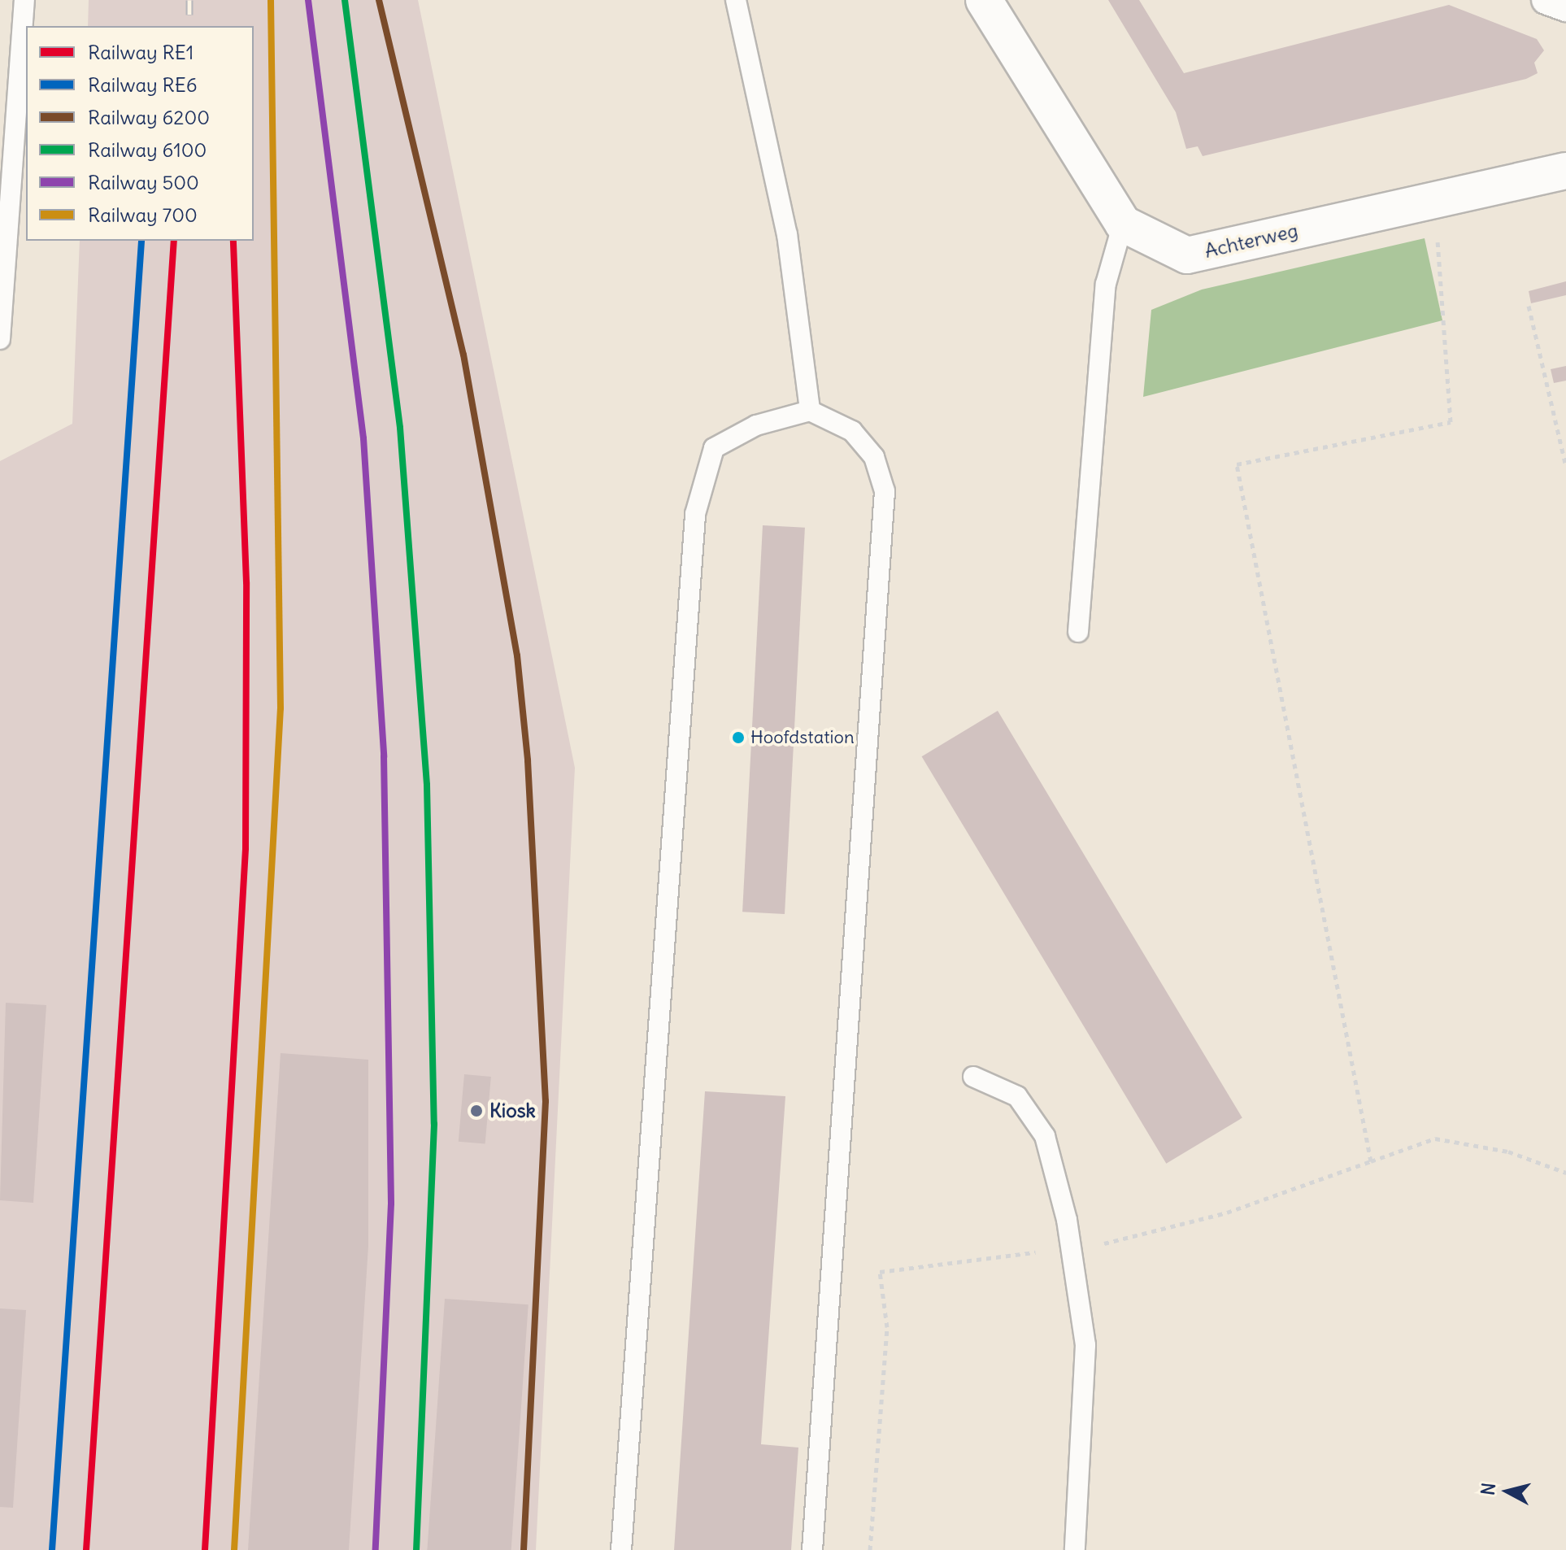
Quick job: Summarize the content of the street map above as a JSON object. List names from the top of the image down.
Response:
{
  "streets": {
    "street": ["Achterweg"]
  },
  "places": ["Hoofdstation", "Kiosk"],
  "lines": [
    "rail line 6200",
    "rail line 6100",
    "rail line 500",
    "rail line 700",
    "rail line RE1",
    "rail line RE6"
  ],
  "legend": [
    "Railway RE1",
    "Railway RE6",
    "Railway 6200",
    "Railway 6100",
    "Railway 500",
    "Railway 700"
  ],
  "north": "left"
}
